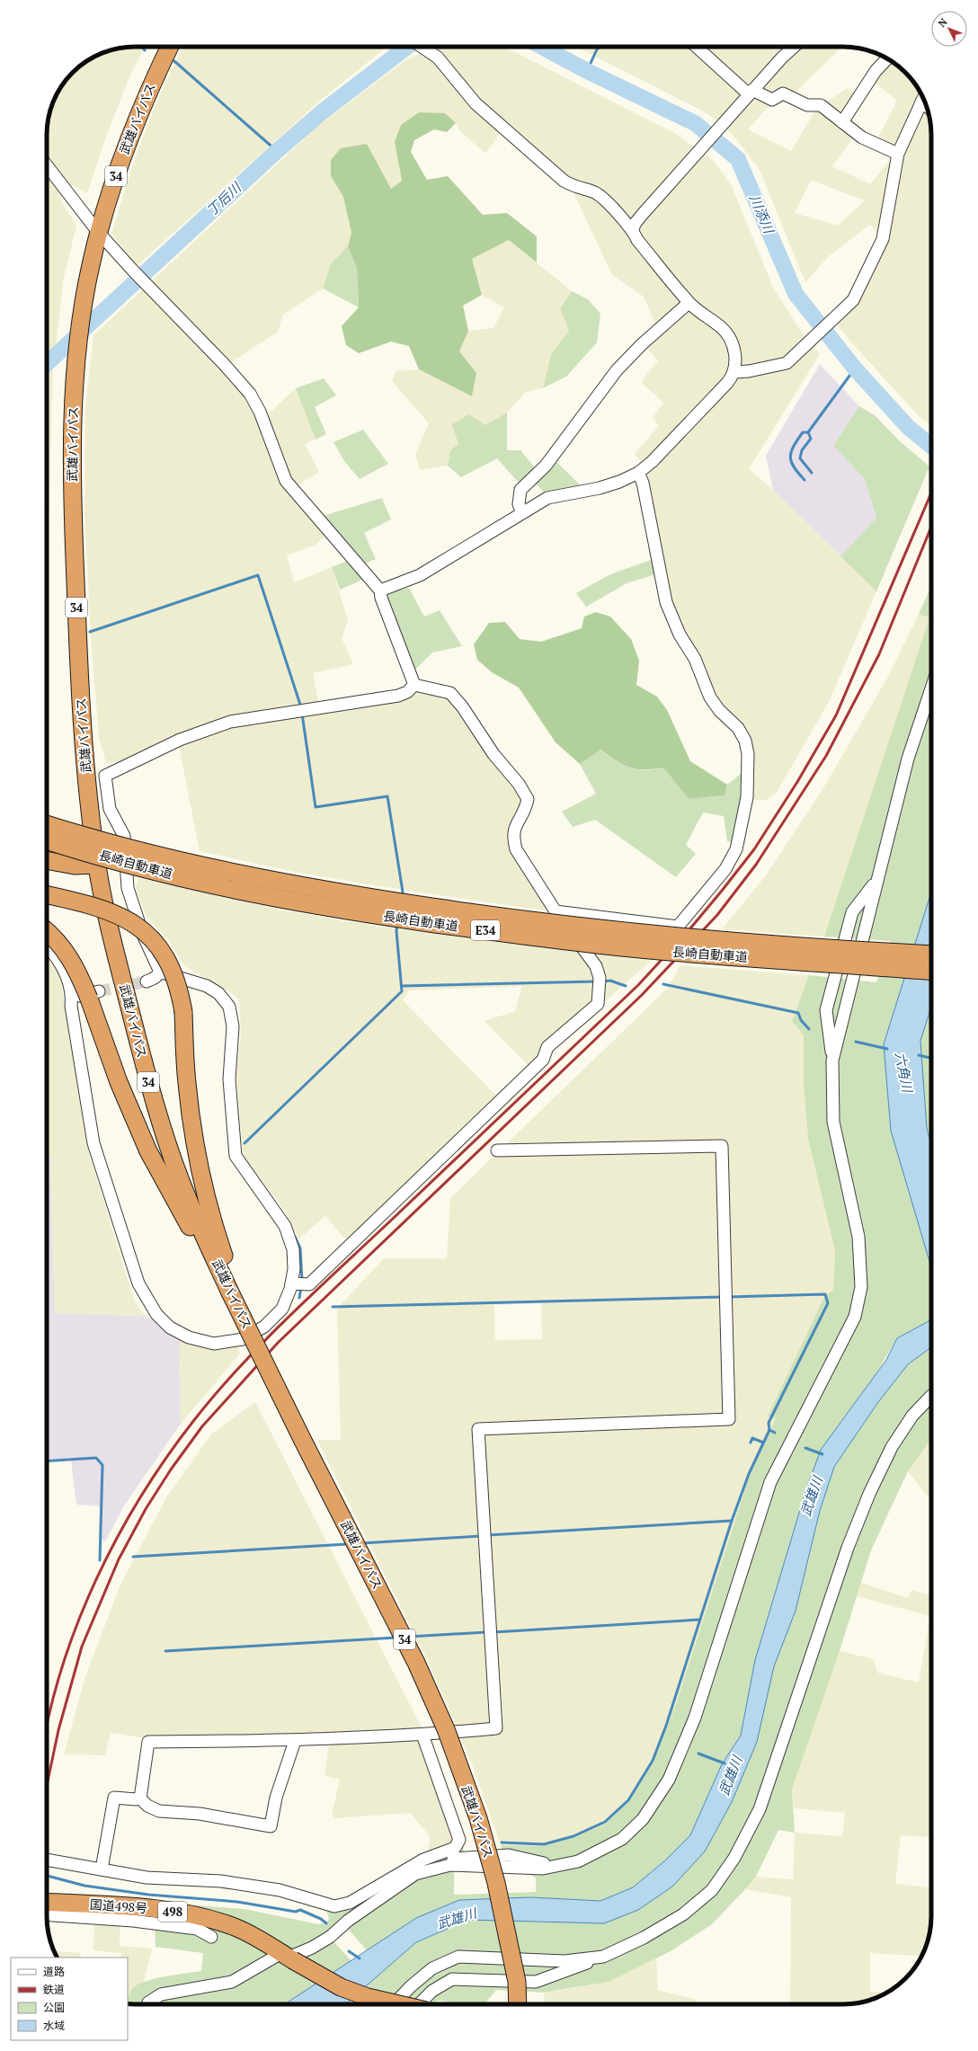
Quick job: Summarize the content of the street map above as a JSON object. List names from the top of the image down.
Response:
{
  "streets": {
    "highway": [
      "武雄バイパス",
      "34",
      "長崎自動車道",
      "E34",
      "国道498号",
      "498"
    ]
  },
  "crossings": [
    ["国道498号", "498"]
  ],
  "water": [
    "丁后川",
    "川添川",
    "六角川",
    "武雄川"
  ],
  "legend": [
    "道路",
    "鉄道",
    "公園",
    "水域"
  ],
  "north": "top left"
}
